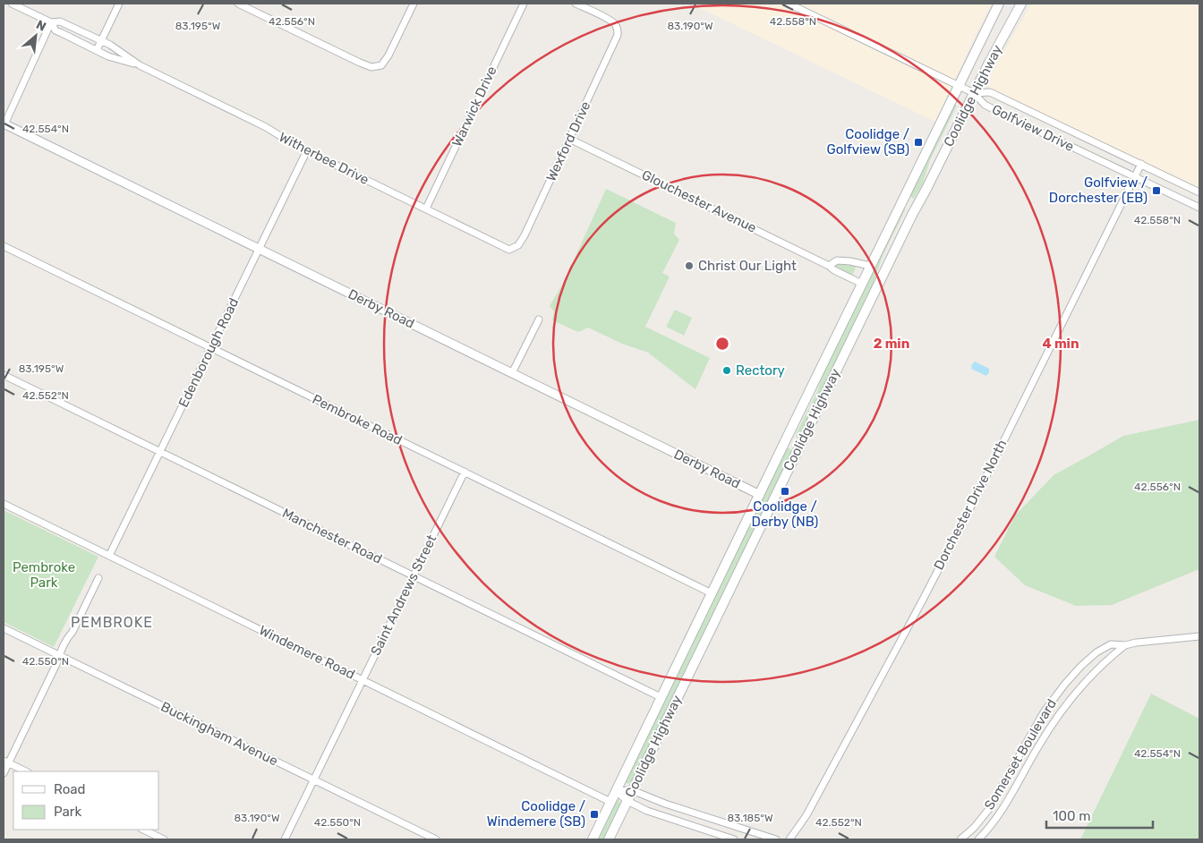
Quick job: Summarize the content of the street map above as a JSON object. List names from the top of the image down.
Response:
{
  "streets": {
    "main road": ["Coolidge Highway"],
    "street": [
      "Warwick Drive",
      "Golfview Drive",
      "Wexford Drive",
      "Witherbee Drive",
      "Glouchester Avenue",
      "Derby Road",
      "Edenborough Road",
      "Pembroke Road",
      "Dorchester Drive North",
      "Manchester Road",
      "Saint Andrews Street",
      "Windemere Road",
      "Buckingham Avenue",
      "Somerset Boulevard"
    ]
  },
  "crossings": [
    ["Coolidge Highway", "Golfview Drive"],
    ["Coolidge Highway", "Glouchester Avenue"],
    ["Coolidge Highway", "Derby Road"],
    ["Coolidge Highway", "Pembroke Road"],
    ["Coolidge Highway", "Manchester Road"],
    ["Coolidge Highway", "Windemere Road"],
    ["Warwick Drive", "Witherbee Drive"],
    ["Golfview Drive", "Dorchester Drive North"],
    ["Wexford Drive", "Witherbee Drive"],
    ["Wexford Drive", "Glouchester Avenue"],
    ["Witherbee Drive", "Edenborough Road"],
    ["Derby Road", "Edenborough Road"],
    ["Edenborough Road", "Pembroke Road"],
    ["Edenborough Road", "Manchester Road"],
    ["Edenborough Road", "Windemere Road"],
    ["Pembroke Road", "Saint Andrews Street"],
    ["Manchester Road", "Saint Andrews Street"],
    ["Saint Andrews Street", "Windemere Road"],
    ["Saint Andrews Street", "Buckingham Avenue"]
  ],
  "districts": ["PEMBROKE"],
  "parks": ["Pembroke Park"],
  "places": {
    "transit": [
      "Coolidge / Golfview (SB)",
      "Golfview / Dorchester (EB)",
      "Coolidge / Derby (NB)",
      "Coolidge / Windemere (SB)"
    ],
    "other": ["Christ Our Light", "Rectory"]
  },
  "legend": ["Road", "Park"],
  "scale_bar": "100 m",
  "north": "top right",
  "coordinates": [
    "42.556°N",
    "42.558°N",
    "83.195°W",
    "83.190°W",
    "42.554°N",
    "42.552°N",
    "42.550°N",
    "83.185°W"
  ],
  "rings": ["2 min", "4 min"]
}
